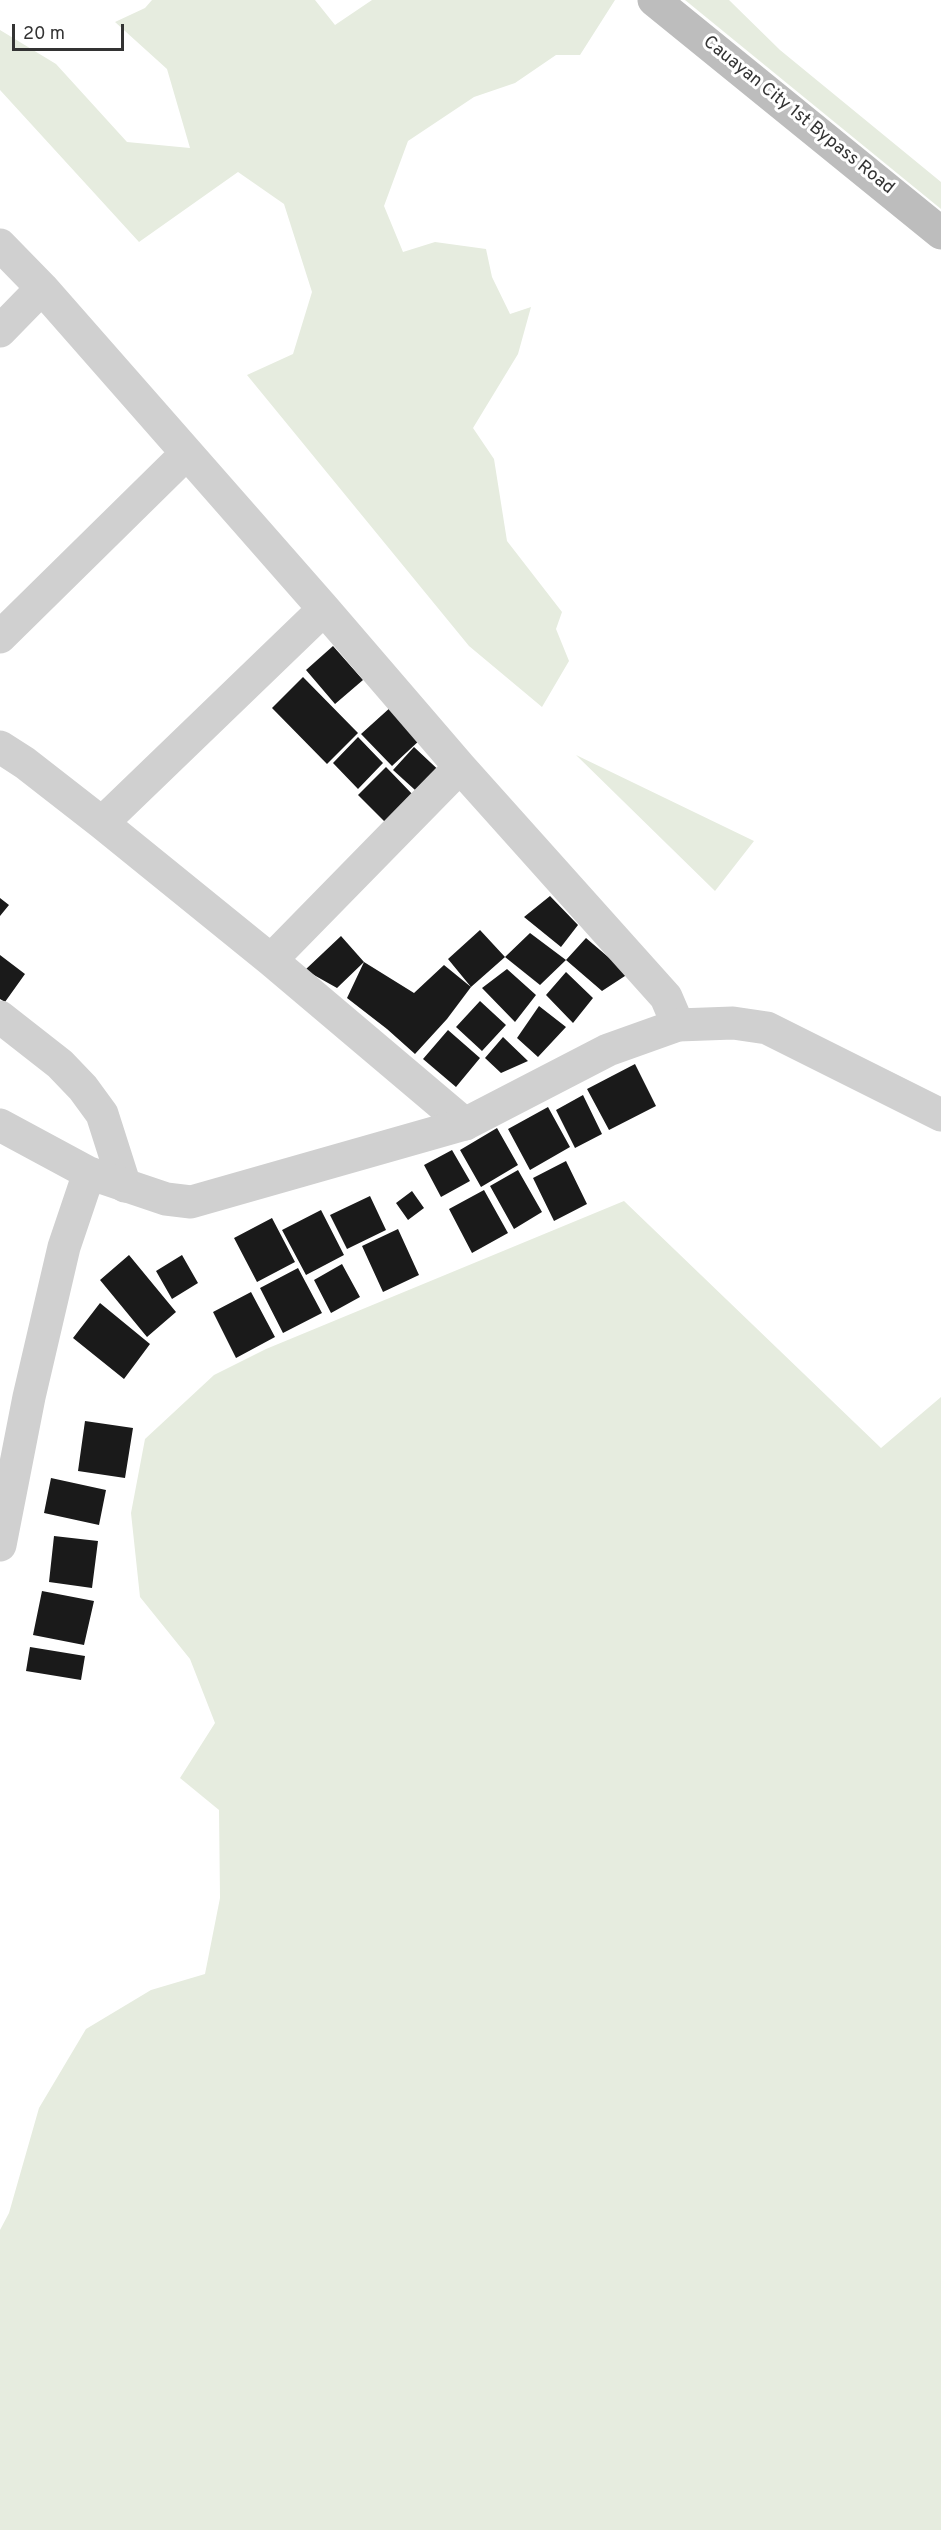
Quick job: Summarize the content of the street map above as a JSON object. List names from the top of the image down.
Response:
{
  "streets": {
    "main road": ["Cauayan City 1st Bypass Road"]
  },
  "scale_bar": "20 m"
}
